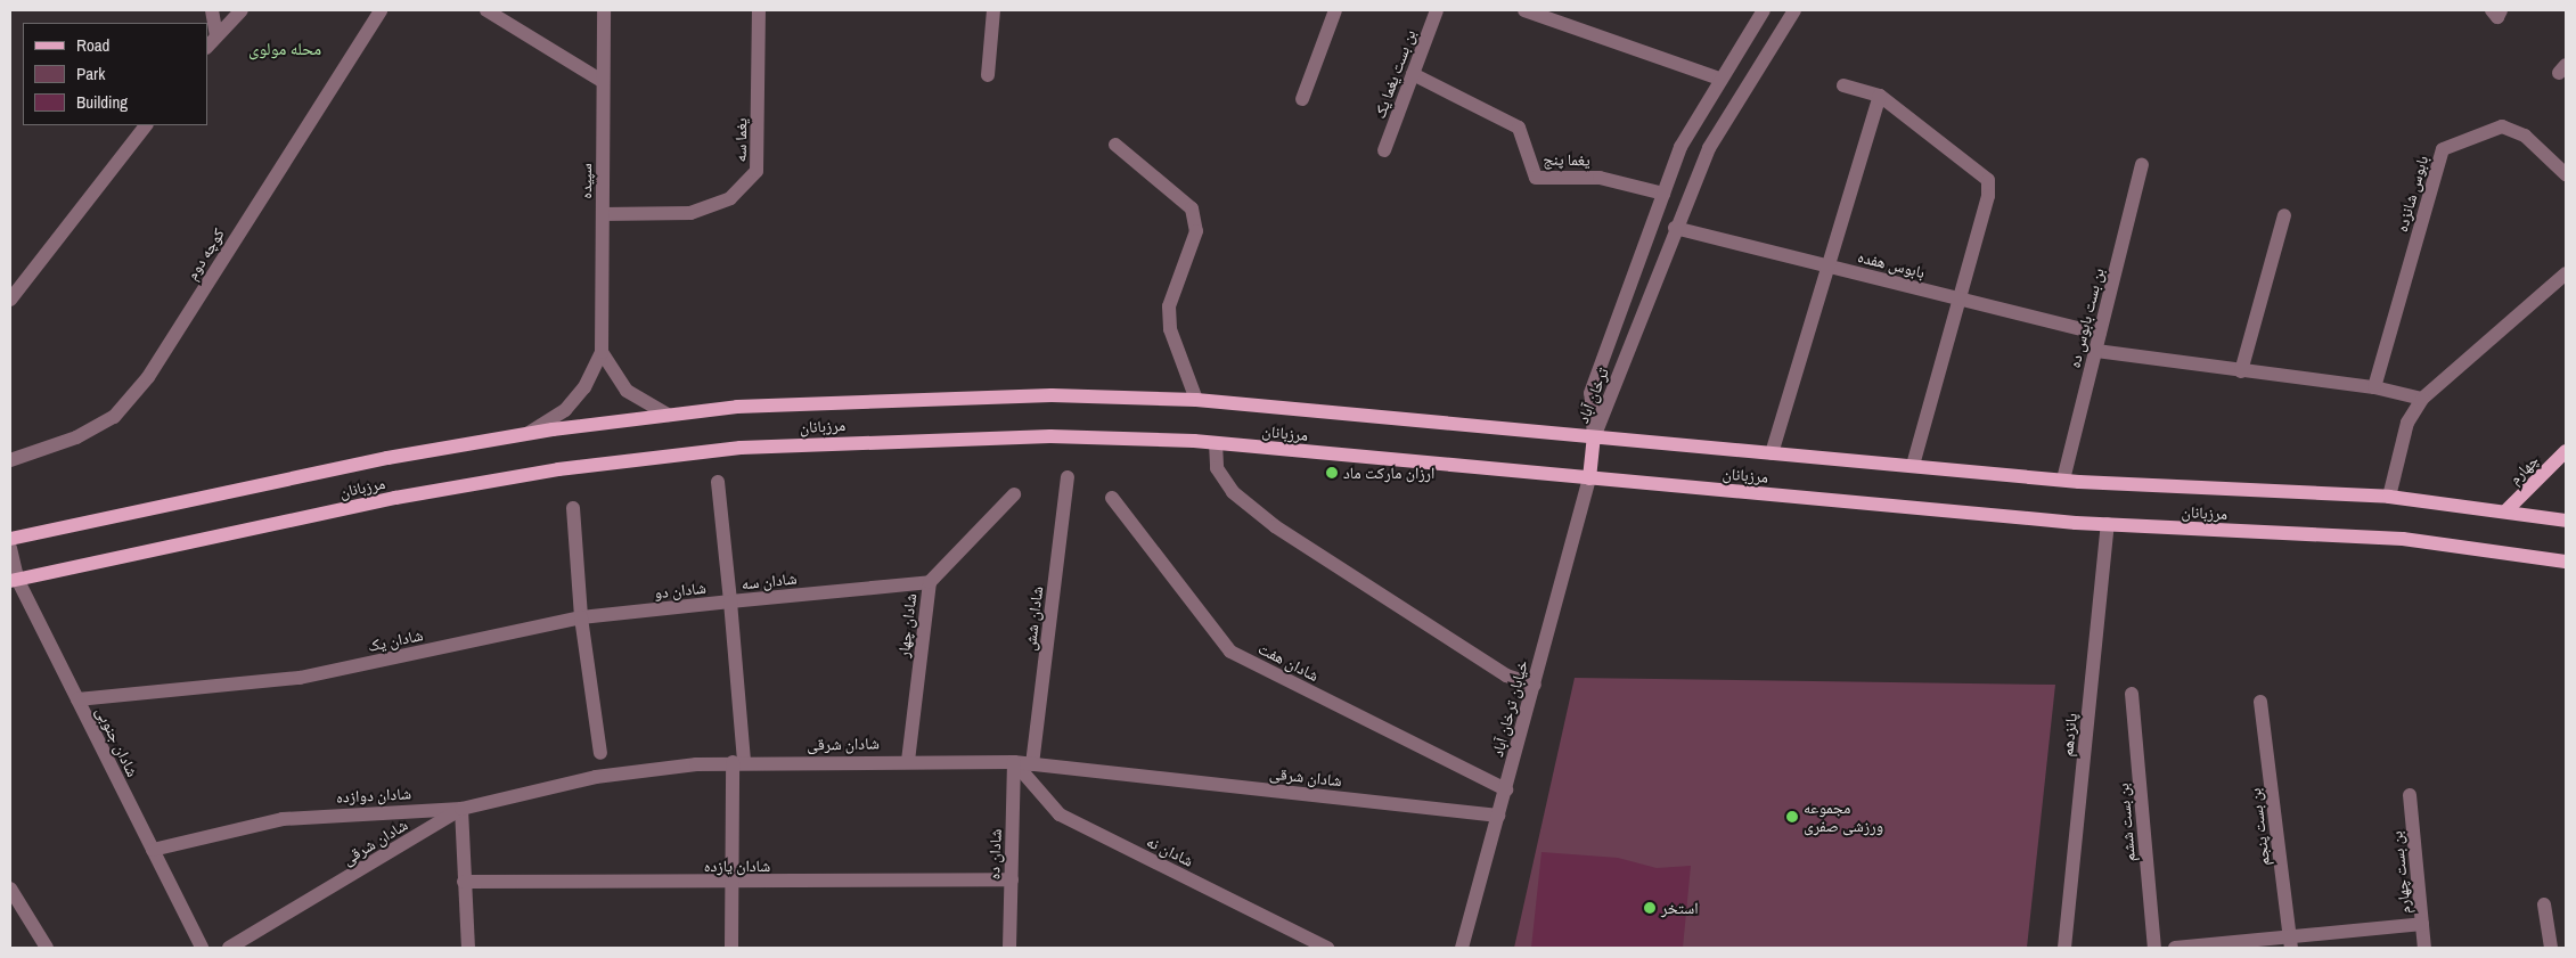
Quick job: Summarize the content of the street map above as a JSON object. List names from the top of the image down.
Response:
{
  "streets": {
    "main road": ["مرزبانان", "چهارم"],
    "street": [
      "بن بست یغما یک",
      "یغما سه",
      "یغما پنج",
      "سپیده",
      "بابوس شانزده",
      "کوچه دوم",
      "بابوس هفده",
      "بن بست بابوس ده",
      "ترخان آباد",
      "شادان سه",
      "شادان دو",
      "شادان شش",
      "شادان چهار",
      "شادان یک",
      "شادان هفت",
      "خیابان ترخان آباد",
      "پانزدهم",
      "شادان جنوبی",
      "شادان شرقی",
      "شادان دوازده",
      "بن بست ششم",
      "بن بست پنجم",
      "شادان نه",
      "شادان ده",
      "شادان یازده",
      "بن بست چهارم"
    ]
  },
  "crossings": [
    ["بن بست یغما یک", "یغما پنج"],
    ["یغما سه", "سپیده"],
    ["یغما پنج", "ترخان آباد"],
    ["سپیده", "مرزبانان"],
    ["بابوس هفده", "بن بست بابوس ده"],
    ["بابوس هفده", "ترخان آباد"],
    ["بن بست بابوس ده", "مرزبانان"],
    ["ترخان آباد", "مرزبانان"],
    ["مرزبانان", "چهارم"],
    ["مرزبانان", "خیابان ترخان آباد"],
    ["مرزبانان", "پانزدهم"],
    ["مرزبانان", "شادان جنوبی"],
    ["شادان سه", "شادان دو"],
    ["شادان سه", "شادان چهار"],
    ["شادان دو", "شادان یک"],
    ["شادان شش", "شادان شرقی"],
    ["شادان چهار", "شادان شرقی"],
    ["شادان یک", "شادان جنوبی"],
    ["شادان هفت", "خیابان ترخان آباد"],
    ["خیابان ترخان آباد", "شادان شرقی"],
    ["شادان جنوبی", "شادان دوازده"],
    ["شادان شرقی", "شادان دوازده"],
    ["شادان شرقی", "شادان نه"],
    ["شادان شرقی", "شادان ده"],
    ["شادان نه", "شادان ده"],
    ["شادان ده", "شادان یازده"]
  ],
  "districts": ["محله مولوی"],
  "places": ["ارزان مارکت ماد", "مجموعه ورزشی صفری", "استخر"],
  "legend": ["Road", "Park", "Building"]
}
